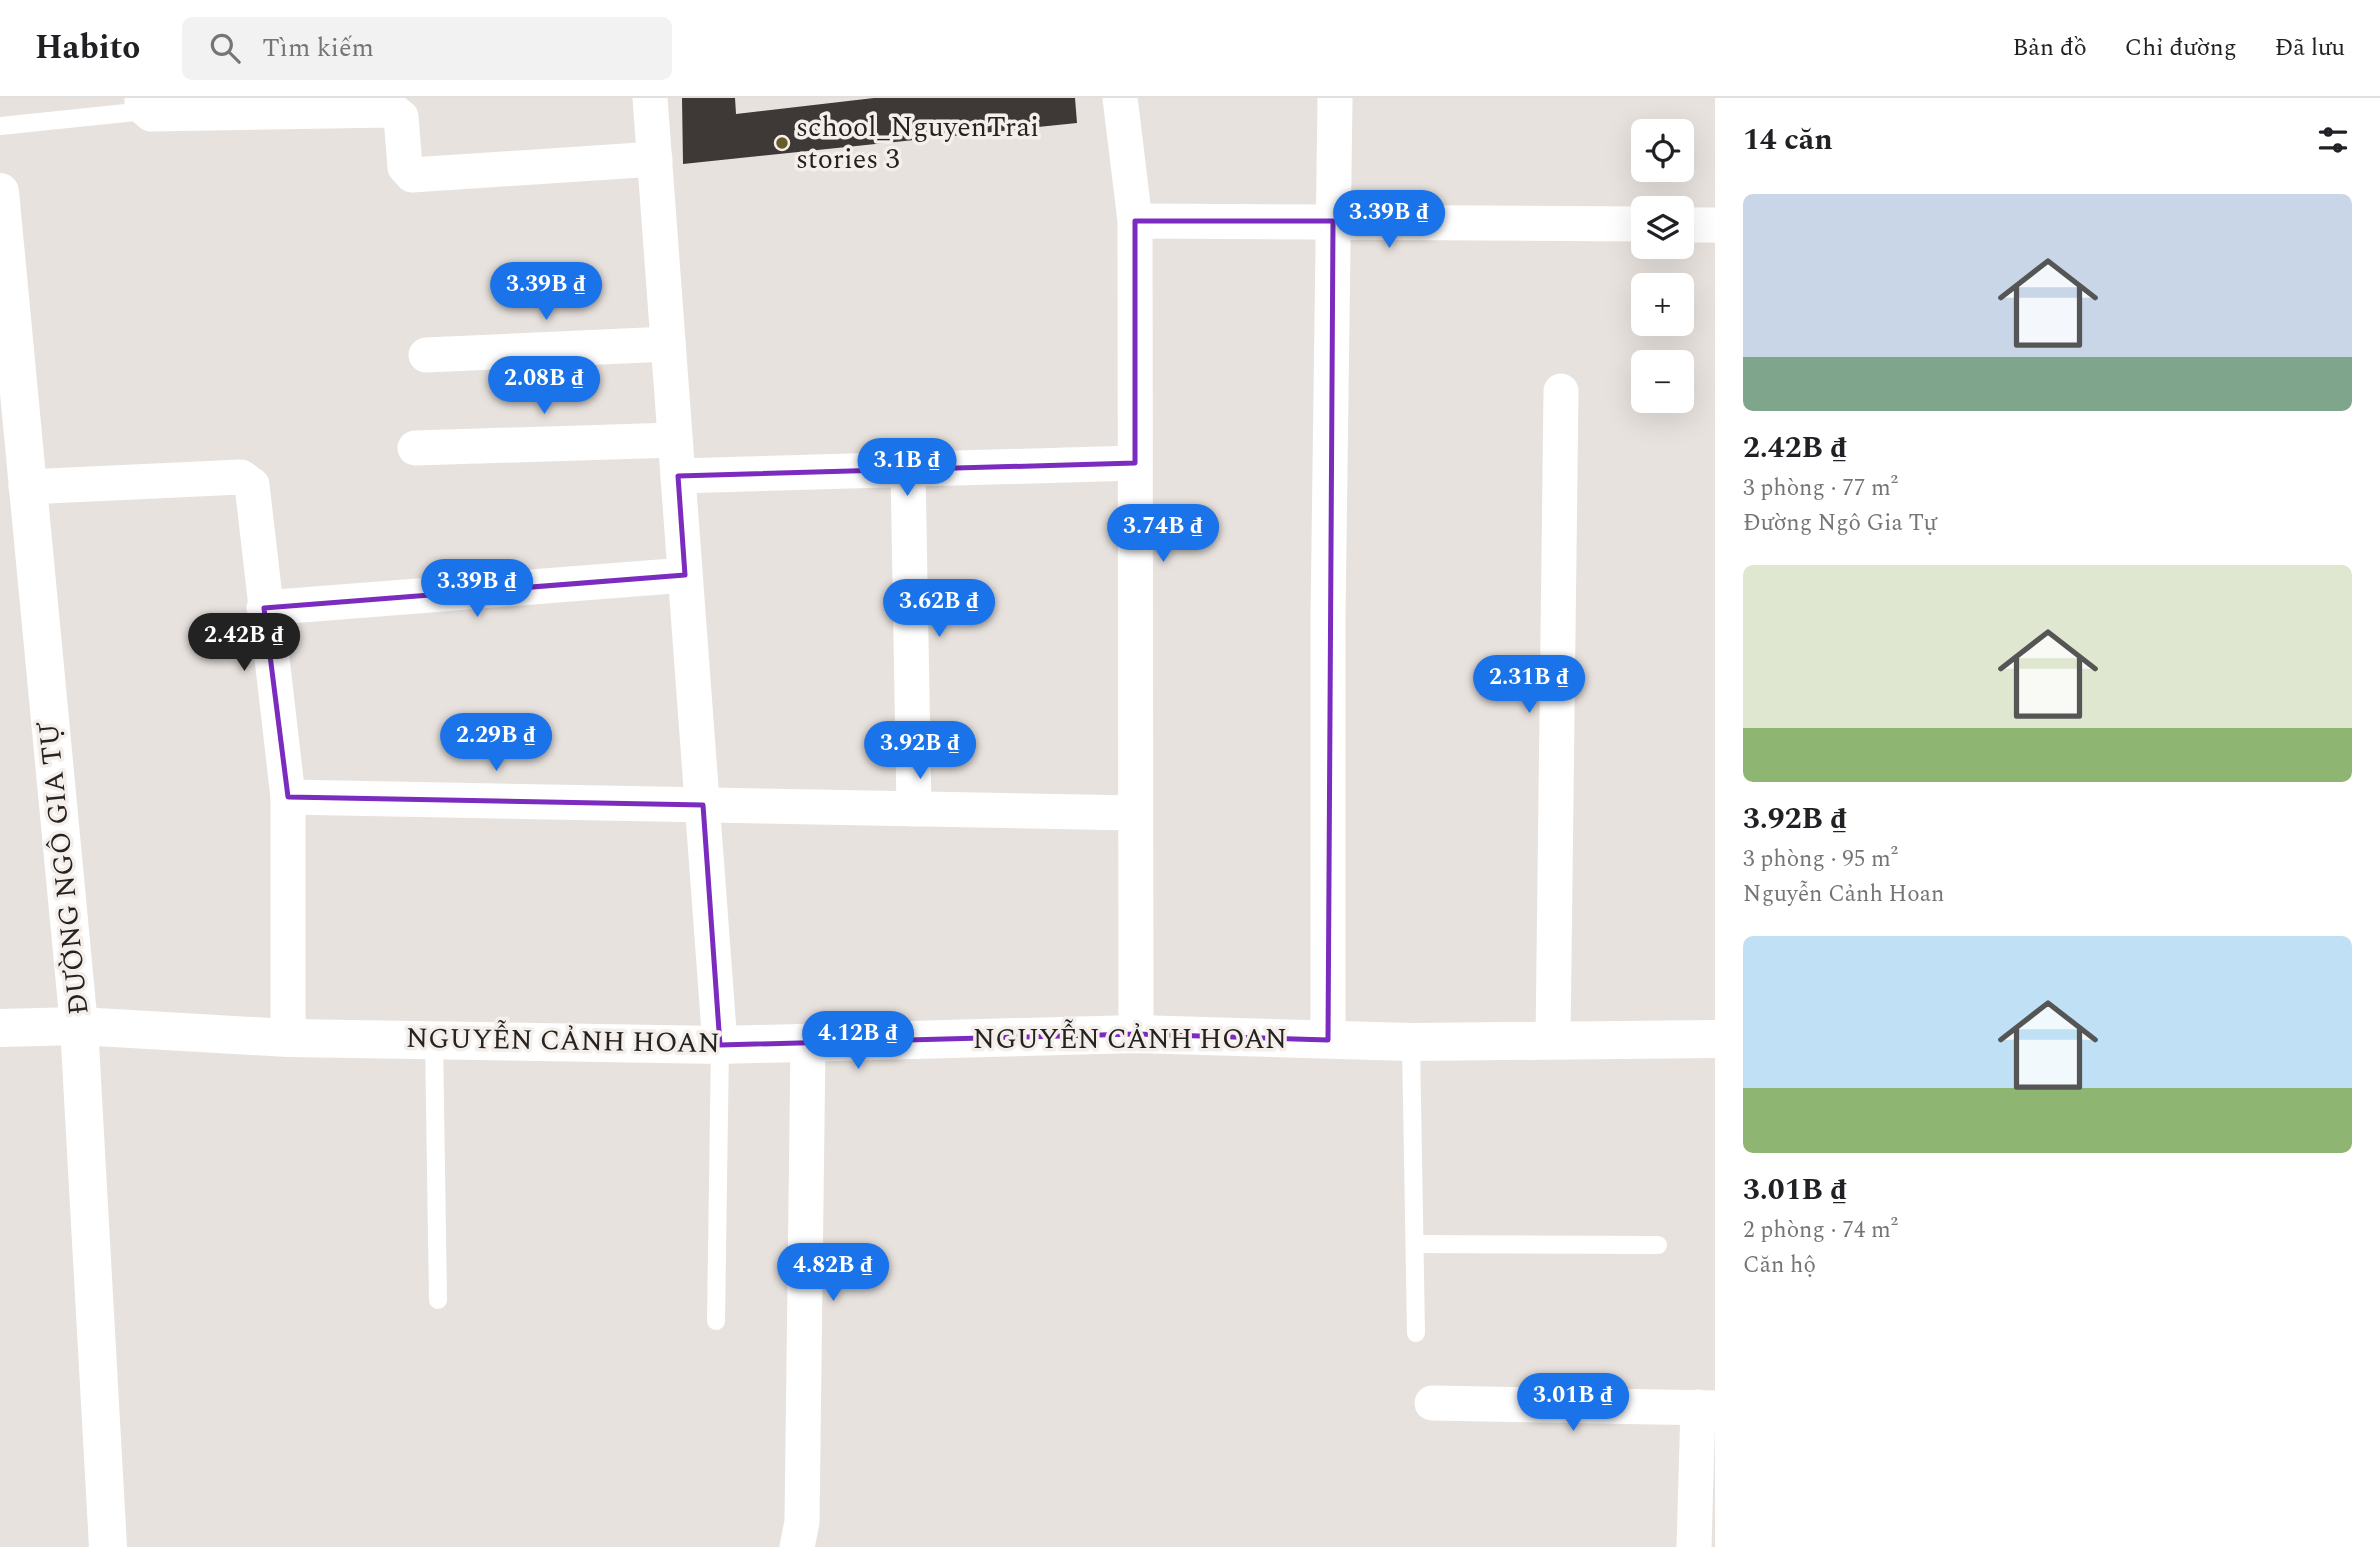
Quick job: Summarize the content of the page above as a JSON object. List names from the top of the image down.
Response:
{
  "streets": {
    "street": ["ĐƯỜNG NGÔ GIA TỰ", "NGUYỄN CẢNH HOAN"]
  },
  "crossings": [
    ["ĐƯỜNG NGÔ GIA TỰ", "NGUYỄN CẢNH HOAN"]
  ],
  "places": ["school_NguyenTrai stories 3"],
  "page": {
    "header": "Habito",
    "search": "Tìm kiếm",
    "nav": ["Bản đồ", "Chỉ đường", "Đã lưu"],
    "heading": "14 căn",
    "map_buttons": ["+", "−"],
    "list": [
      {
        "name": "2.42B ₫",
        "note": "3 phòng · 77 m² · Đường Ngô Gia Tự"
      },
      {
        "name": "3.92B ₫",
        "note": "3 phòng · 95 m² · Nguyễn Cảnh Hoan"
      },
      {
        "name": "3.01B ₫",
        "note": "2 phòng · 74 m² · Căn hộ"
      }
    ],
    "price": [
      "3.39B ₫",
      "3.39B ₫",
      "2.08B ₫",
      "3.1B ₫",
      "3.74B ₫",
      "3.39B ₫",
      "3.62B ₫",
      "2.42B ₫",
      "2.31B ₫",
      "2.29B ₫",
      "3.92B ₫",
      "4.12B ₫",
      "4.82B ₫",
      "3.01B ₫"
    ]
  }
}
